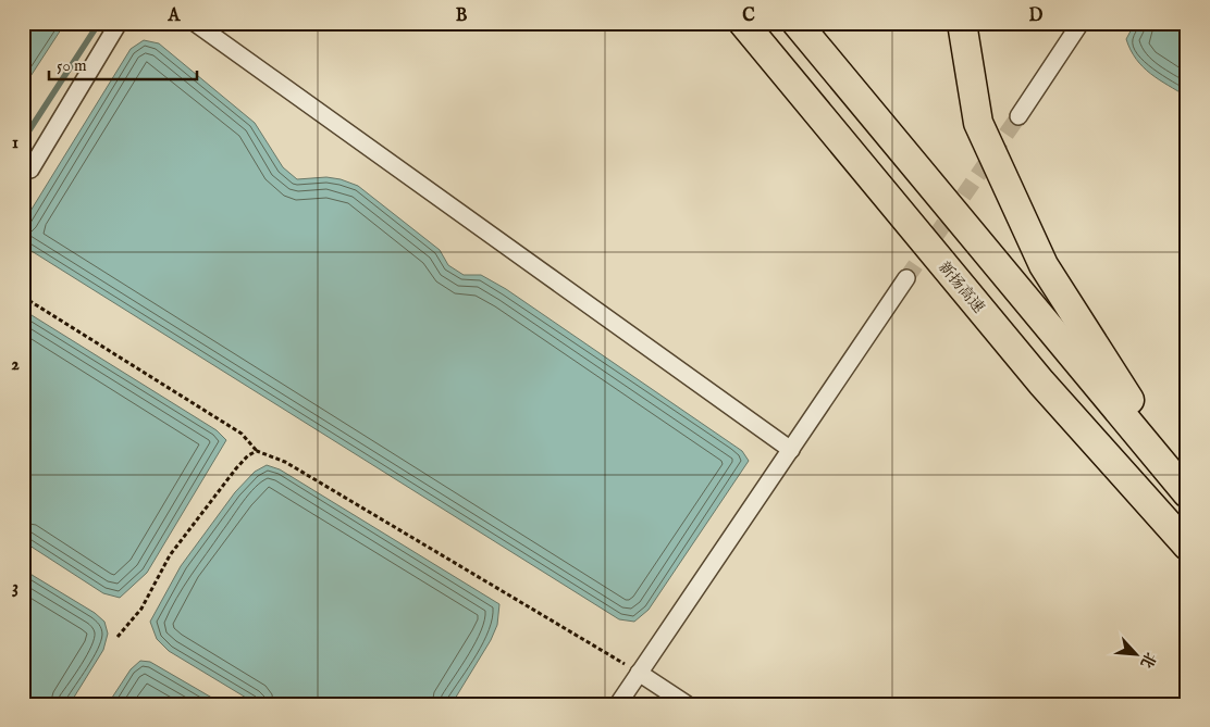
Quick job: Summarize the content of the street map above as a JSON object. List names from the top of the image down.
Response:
{
  "streets": {
    "highway": ["新扬高速"]
  },
  "scale_bar": "50 m",
  "north": "bottom right",
  "grid": {
    "columns": [
      "A",
      "B",
      "C",
      "D"
    ],
    "rows": ["1", "2", "3"]
  }
}
